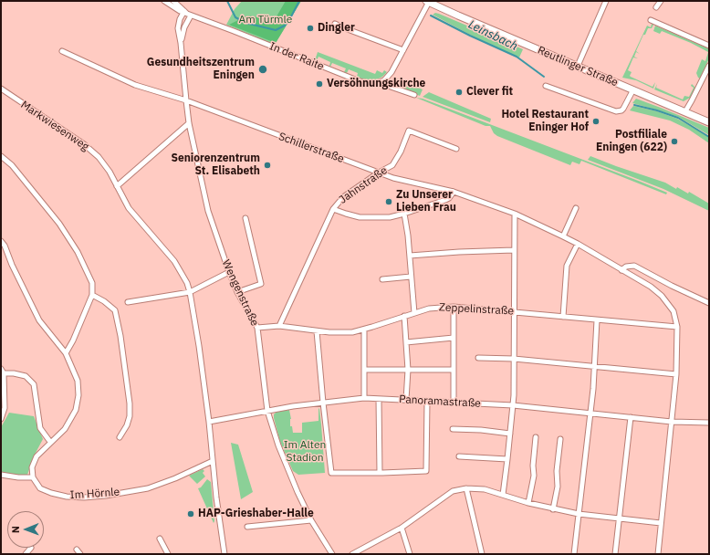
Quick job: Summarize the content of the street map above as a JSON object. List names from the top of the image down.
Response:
{
  "streets": {
    "main road": ["Reutlinger Straße"],
    "street": [
      "In der Raite",
      "Markwiesenweg",
      "Schillerstraße",
      "Jahnstraße",
      "Wengenstraße",
      "Zeppelinstraße",
      "Panoramastraße",
      "Im Hörnle"
    ]
  },
  "crossings": [
    ["In der Raite", "Wengenstraße"],
    ["Markwiesenweg", "Panoramastraße"],
    ["Markwiesenweg", "Im Hörnle"],
    ["Schillerstraße", "Jahnstraße"],
    ["Schillerstraße", "Wengenstraße"],
    ["Schillerstraße", "Zeppelinstraße"],
    ["Schillerstraße", "Panoramastraße"],
    ["Jahnstraße", "Zeppelinstraße"],
    ["Wengenstraße", "Zeppelinstraße"],
    ["Wengenstraße", "Panoramastraße"]
  ],
  "water": ["Leinsbach"],
  "parks": ["Am Türmle", "Im Alten Stadion"],
  "places": [
    "Dingler",
    "Gesundheitszentrum Eningen",
    "Versöhnungskirche",
    "Clever fit",
    "Hotel Restaurant Eninger Hof",
    "Postfiliale Eningen (622)",
    "Seniorenzentrum St. Elisabeth",
    "Zu Unserer Lieben Frau",
    "HAP-Grieshaber-Halle"
  ],
  "north": "left"
}
